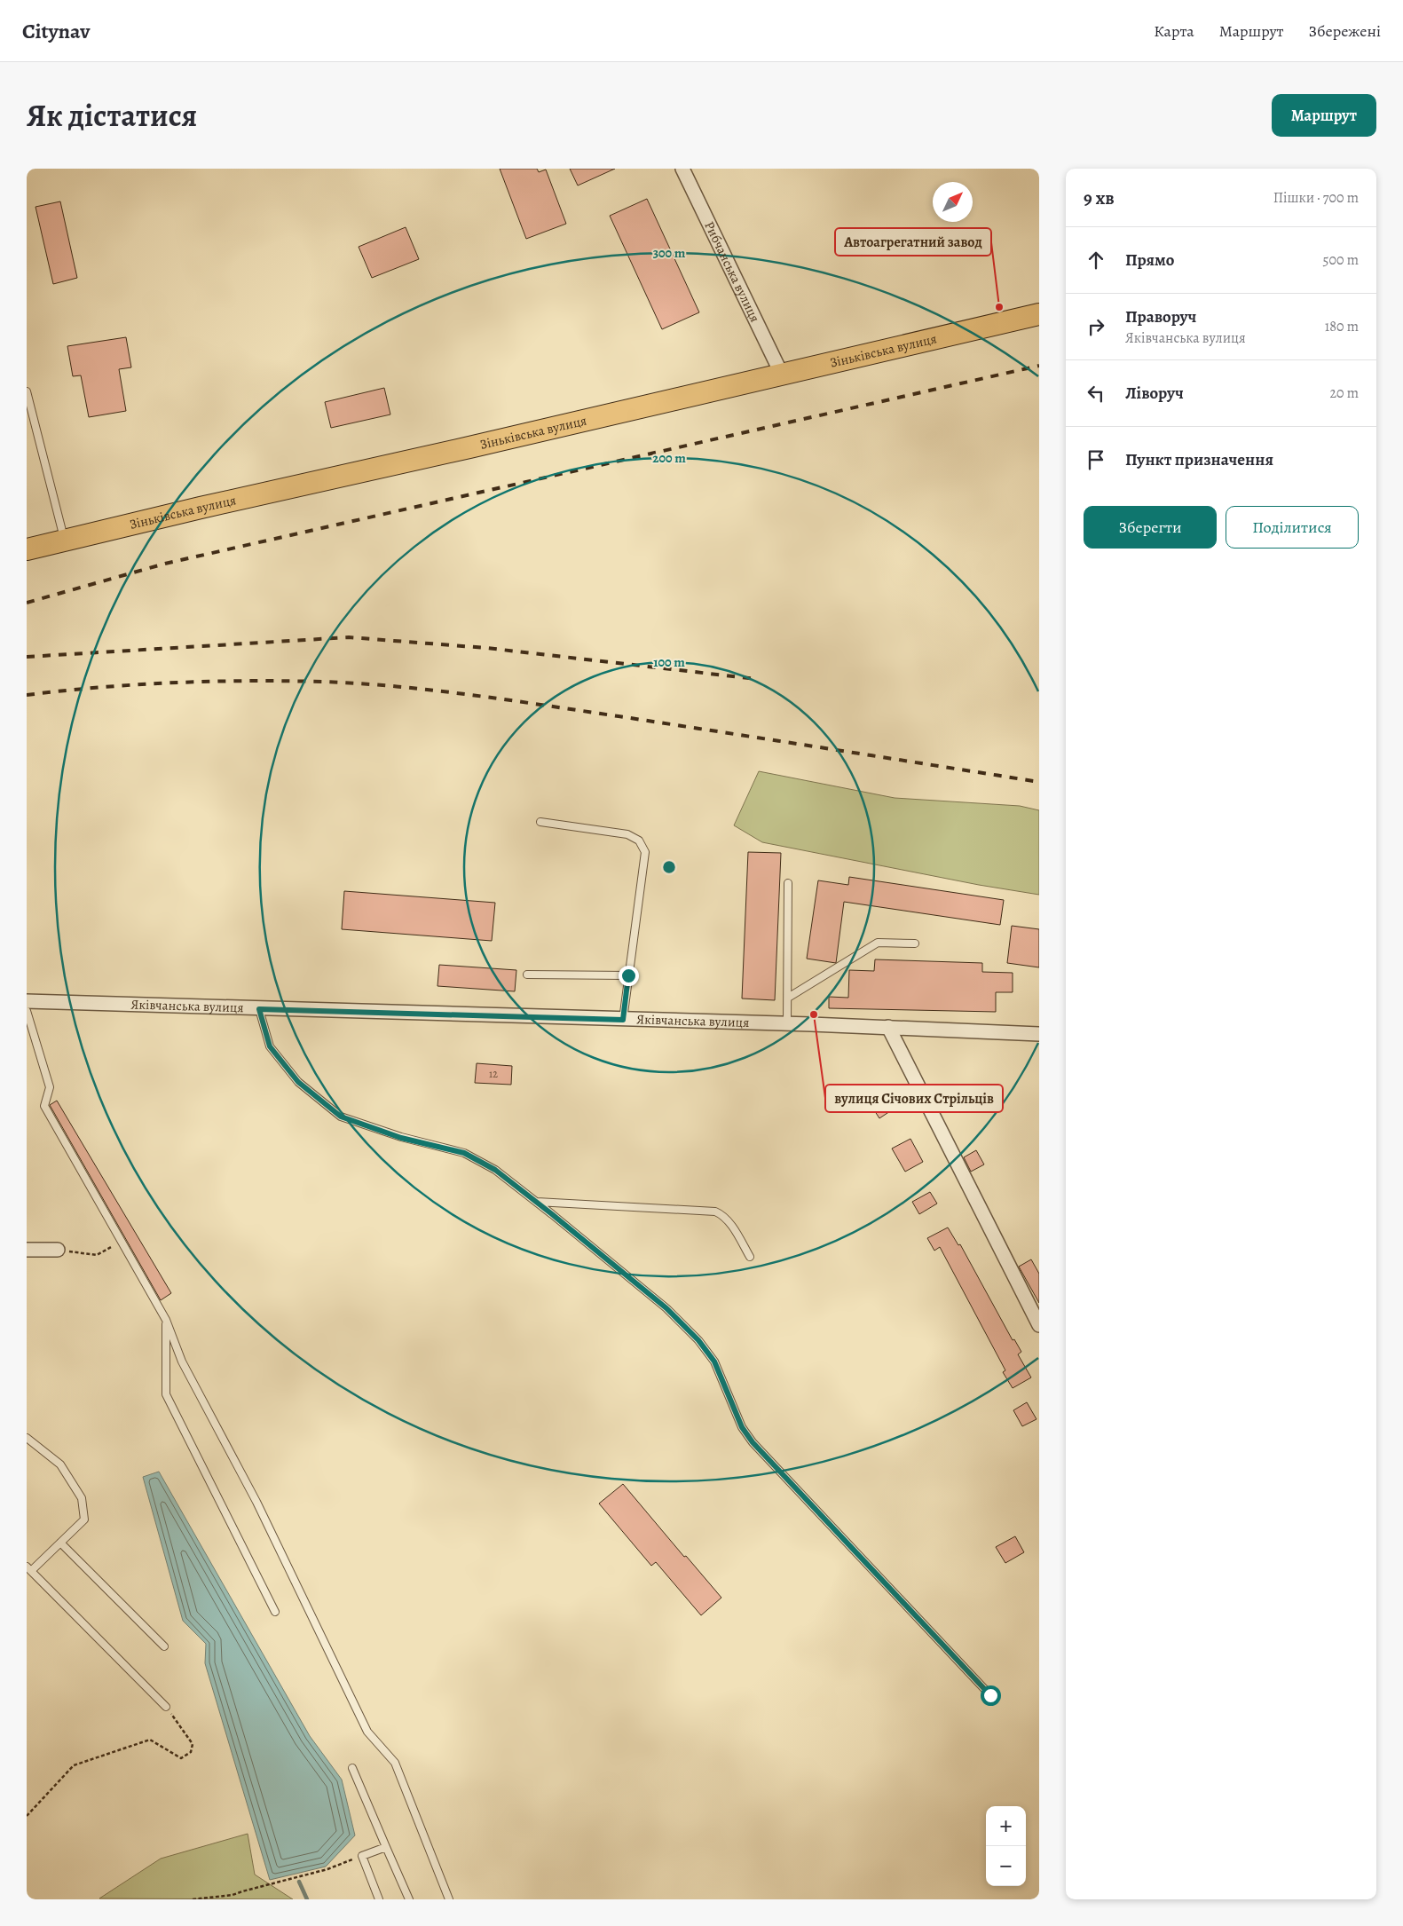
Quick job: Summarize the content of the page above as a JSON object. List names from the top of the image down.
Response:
{
  "streets": {
    "main road": ["Зіньківська вулиця"],
    "street": ["Рибчанська вулиця", "Яківчанська вулиця"]
  },
  "crossings": [
    ["Рибчанська вулиця", "Зіньківська вулиця"]
  ],
  "places": ["Автоагрегатний завод", "вулиця Січових Стрільців"],
  "house_numbers": ["12"],
  "north": "top right",
  "page": {
    "header": "Citynav",
    "nav": ["Карта", "Маршрут", "Збережені"],
    "title": "Як дістатися",
    "buttons": [
      "Маршрут",
      ["Зберегти", "Поділитися"]
    ],
    "heading": ["9 хв", "Пішки · 700 m"],
    "list": [
      ["Прямо", "500 m"],
      ["Праворуч", "Яківчанська вулиця", "180 m"],
      ["Ліворуч", "20 m"],
      "Пункт призначення"
    ],
    "map_buttons": ["+", "−"]
  },
  "rings": ["300 m", "200 m", "100 m"]
}
